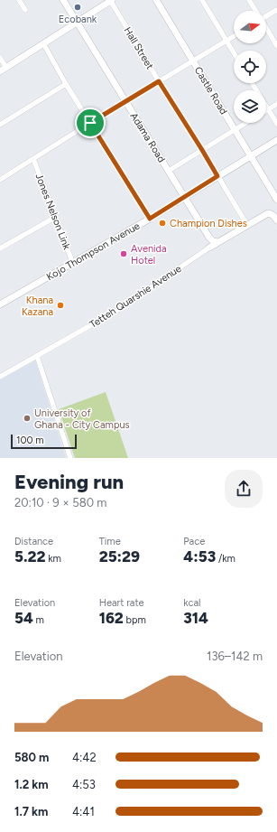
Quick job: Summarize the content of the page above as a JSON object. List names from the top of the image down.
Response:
{
  "streets": {
    "main road": [
      "Castle Road",
      "Adama Road",
      "Kojo Thompson Avenue",
      "Tetteh Quarshie Avenue"
    ],
    "street": ["Hall Street", "Jones Nelson Link"]
  },
  "crossings": [
    ["Hall Street", "Kojo Thompson Avenue"],
    ["Hall Street", "Tetteh Quarshie Avenue"],
    ["Castle Road", "Kojo Thompson Avenue"],
    ["Adama Road", "Kojo Thompson Avenue"],
    ["Adama Road", "Tetteh Quarshie Avenue"],
    ["Jones Nelson Link", "Kojo Thompson Avenue"]
  ],
  "places": [
    "Ecobank",
    "Champion Dishes",
    "Avenida Hotel",
    "Khana Kazana",
    "University of Ghana - City Campus"
  ],
  "scale_bar": "100 m",
  "north": "right",
  "page": {
    "scale": "100 m",
    "heading": ["Evening run", "20:10 · 9 × 580 m"],
    "stats": [
      ["Distance", "5.22 km"],
      ["Time", "25:29"],
      ["Pace", "4:53 /km"],
      ["Elevation", "54 m"],
      ["Heart rate", "162 bpm"],
      ["kcal", "314"]
    ],
    "chart": ["Elevation", "136–142 m"],
    "list": [
      {
        "name": "580 m",
        "note": "4:42"
      },
      {
        "name": "1.2 km",
        "note": "4:53"
      },
      {
        "name": "1.7 km",
        "note": "4:41"
      }
    ]
  }
}
